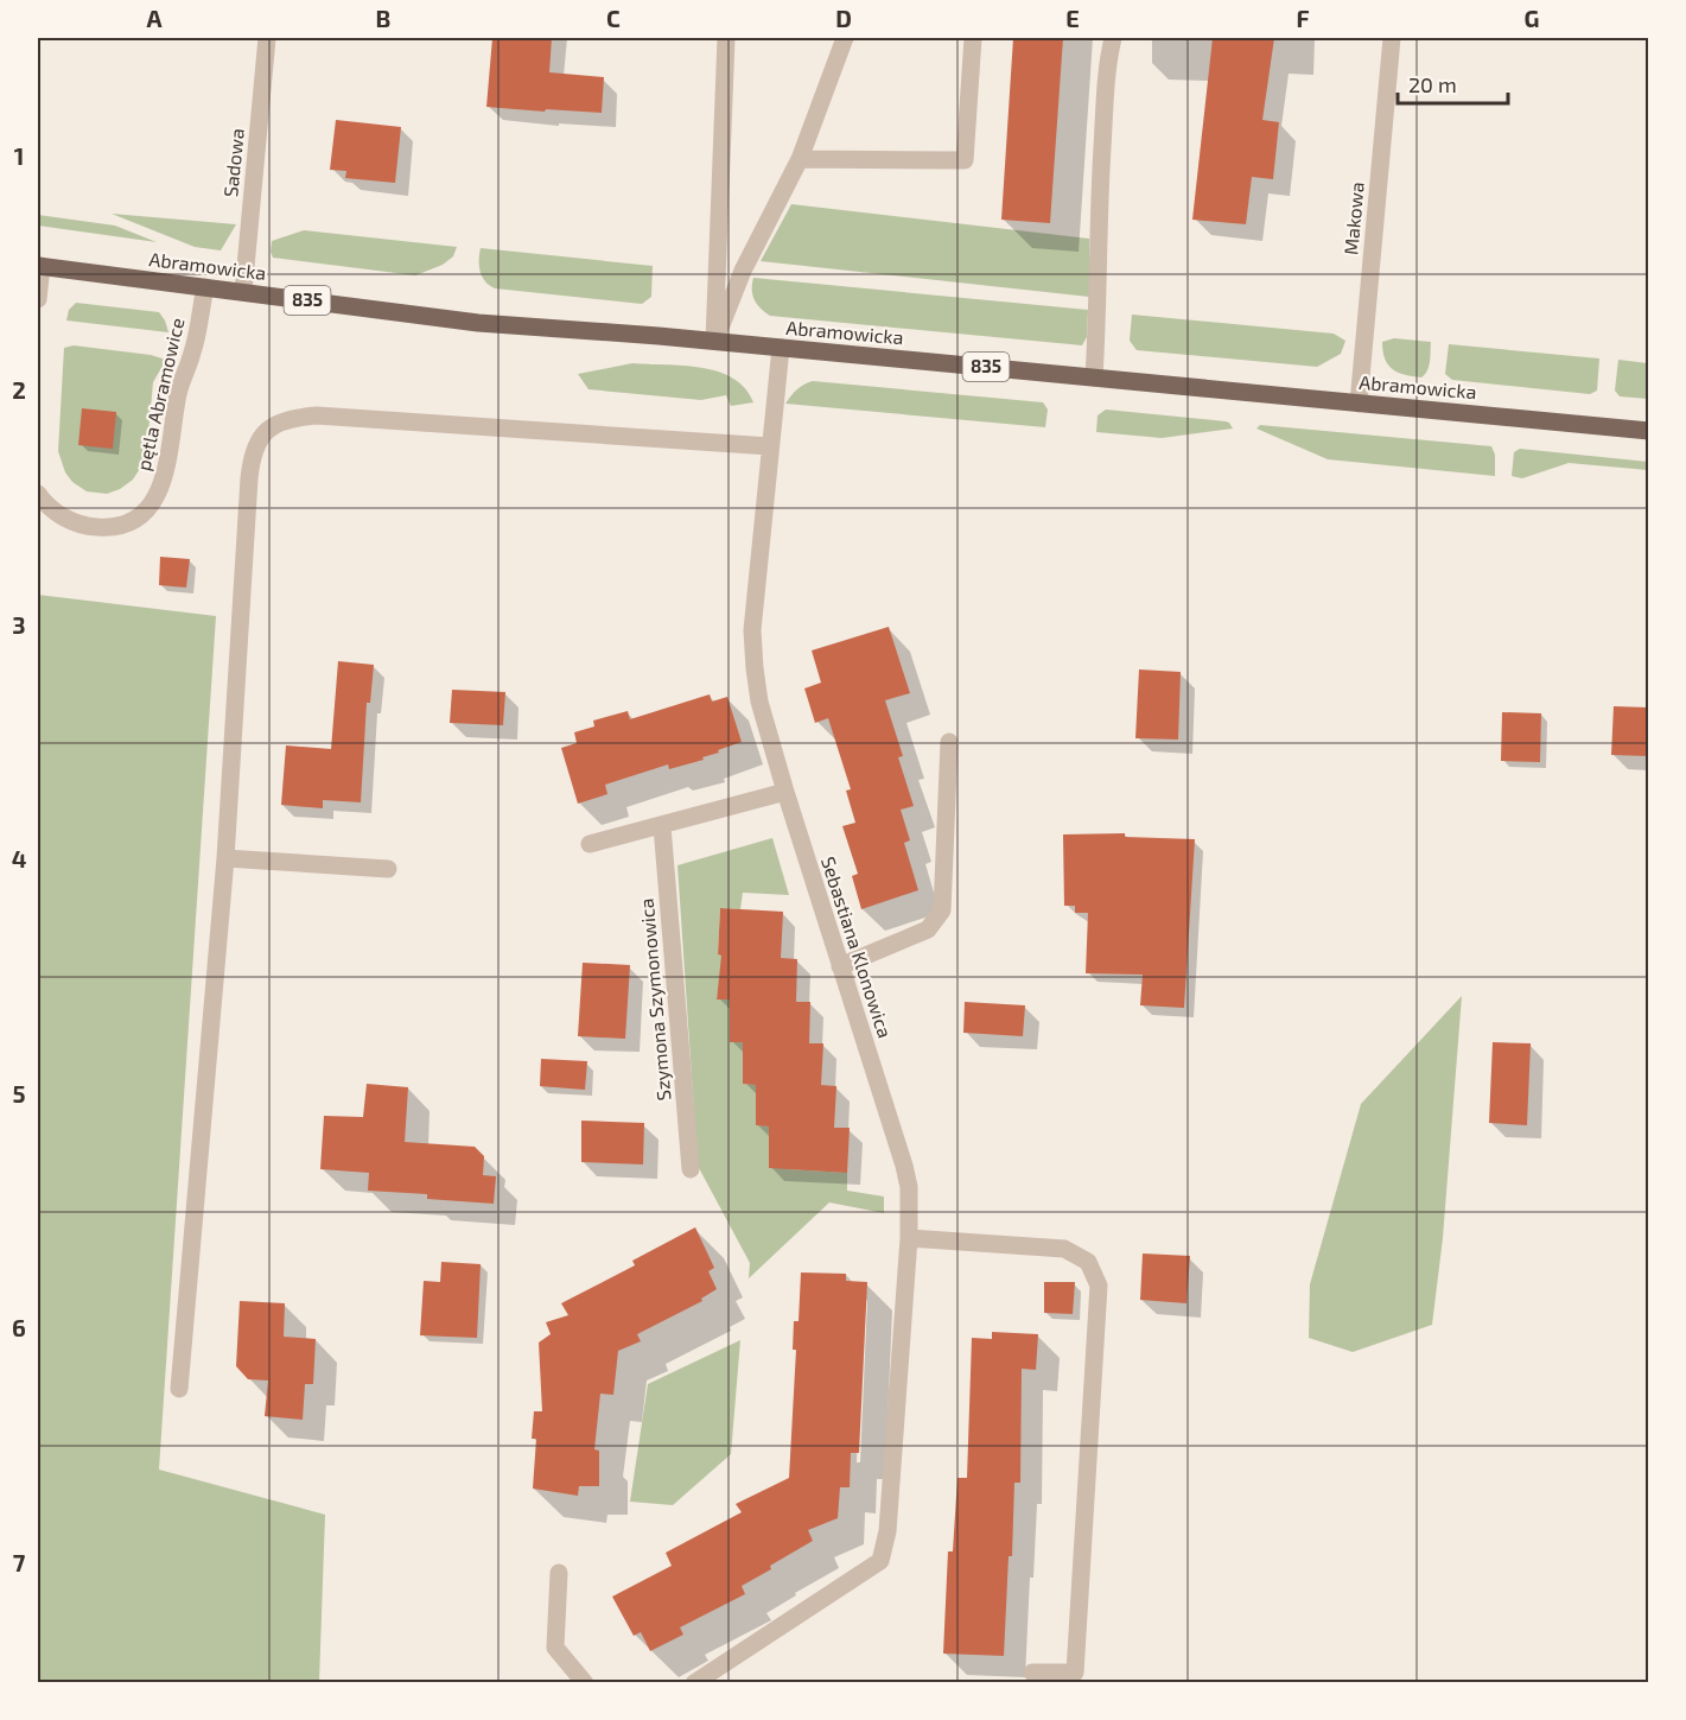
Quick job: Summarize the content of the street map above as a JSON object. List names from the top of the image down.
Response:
{
  "streets": {
    "main road": ["Abramowicka", "835"],
    "street": [
      "Sadowa",
      "Makowa",
      "pętla Abramowice",
      "Sebastiana Klonowica",
      "Szymona Szymonowica"
    ]
  },
  "crossings": [
    ["Sadowa", "Abramowicka"],
    ["Makowa", "Abramowicka"],
    ["Abramowicka", "pętla Abramowice"],
    ["Abramowicka", "Sebastiana Klonowica"]
  ],
  "scale_bar": "20 m",
  "grid": {
    "columns": [
      "A",
      "B",
      "C",
      "D",
      "E",
      "F",
      "G"
    ],
    "rows": [
      "1",
      "2",
      "3",
      "4",
      "5",
      "6",
      "7"
    ]
  }
}
